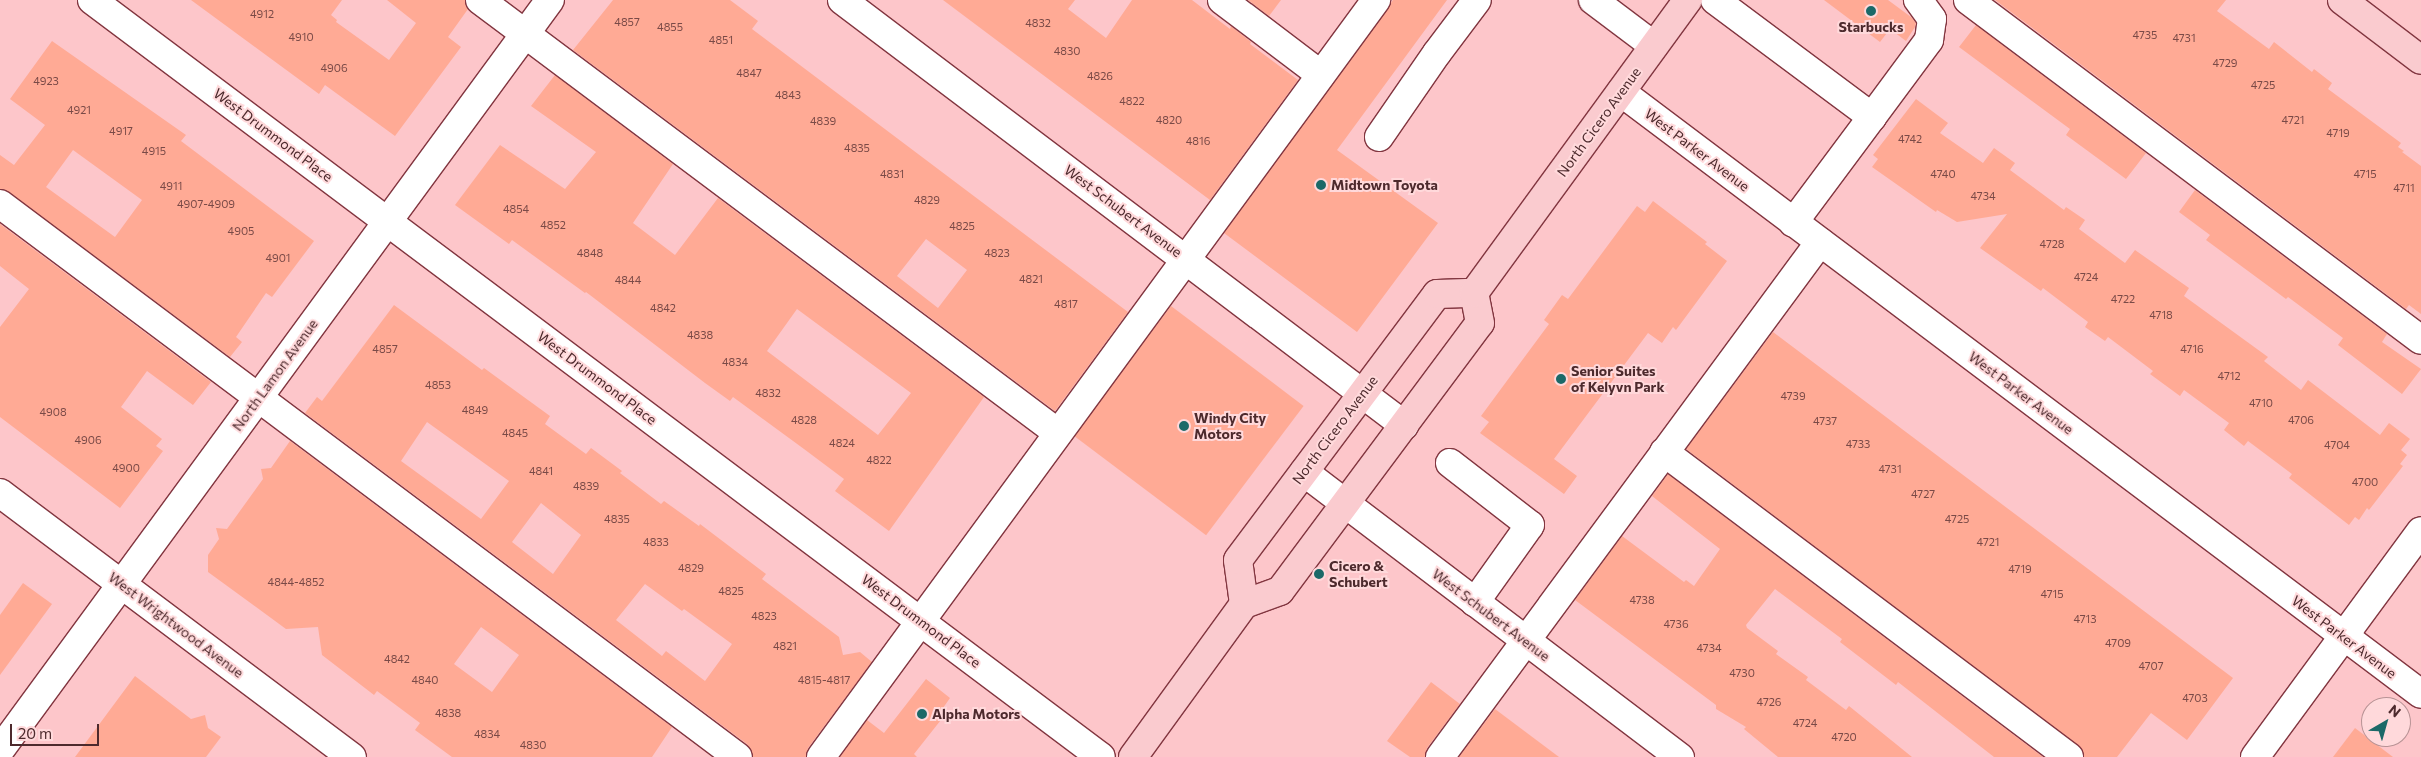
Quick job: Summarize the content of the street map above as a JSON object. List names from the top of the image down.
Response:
{
  "streets": {
    "main road": ["North Cicero Avenue"],
    "street": [
      "West Drummond Place",
      "West Parker Avenue",
      "West Schubert Avenue",
      "North Lamon Avenue",
      "West Wrightwood Avenue"
    ]
  },
  "crossings": [
    ["North Cicero Avenue", "West Parker Avenue"],
    ["North Cicero Avenue", "West Schubert Avenue"],
    ["West Drummond Place", "North Lamon Avenue"],
    ["North Lamon Avenue", "West Wrightwood Avenue"]
  ],
  "places": [
    "Starbucks",
    "Midtown Toyota",
    "Senior Suites of Kelyvn Park",
    "Windy City Motors",
    "Cicero & Schubert",
    "Alpha Motors"
  ],
  "house_numbers": [
    "4912",
    "4857",
    "4832",
    "4855",
    "4735",
    "4910",
    "4731",
    "4851",
    "4830",
    "4729",
    "4906",
    "4847",
    "4826",
    "4923",
    "4725",
    "4843",
    "4822",
    "4921",
    "4820",
    "4721",
    "4839",
    "4917",
    "4719",
    "4742",
    "4816",
    "4835",
    "4915",
    "4831",
    "4740",
    "4715",
    "4911",
    "4711",
    "4734",
    "4829",
    "4907-4909",
    "4854",
    "4852",
    "4825",
    "4905",
    "4728",
    "4848",
    "4823",
    "4901",
    "4724",
    "4821",
    "4844",
    "4722",
    "4817",
    "4842",
    "4718",
    "4838",
    "4857",
    "4716",
    "4834",
    "4712",
    "4853",
    "4832",
    "4739",
    "4710",
    "4849",
    "4908",
    "4828",
    "4706",
    "4737",
    "4845",
    "4906",
    "4824",
    "4733",
    "4704",
    "4822",
    "4900",
    "4731",
    "4841",
    "4700",
    "4839",
    "4727",
    "4835",
    "4725",
    "4833",
    "4721",
    "4829",
    "4719",
    "4844-4852",
    "4825",
    "4715",
    "4738",
    "4823",
    "4713",
    "4736",
    "4709",
    "4821",
    "4734",
    "4842",
    "4707",
    "4730",
    "4840",
    "4815-4817",
    "4703",
    "4726",
    "4838",
    "4724",
    "4834",
    "4720",
    "4830"
  ],
  "scale_bar": "20 m",
  "north": "top right"
}
